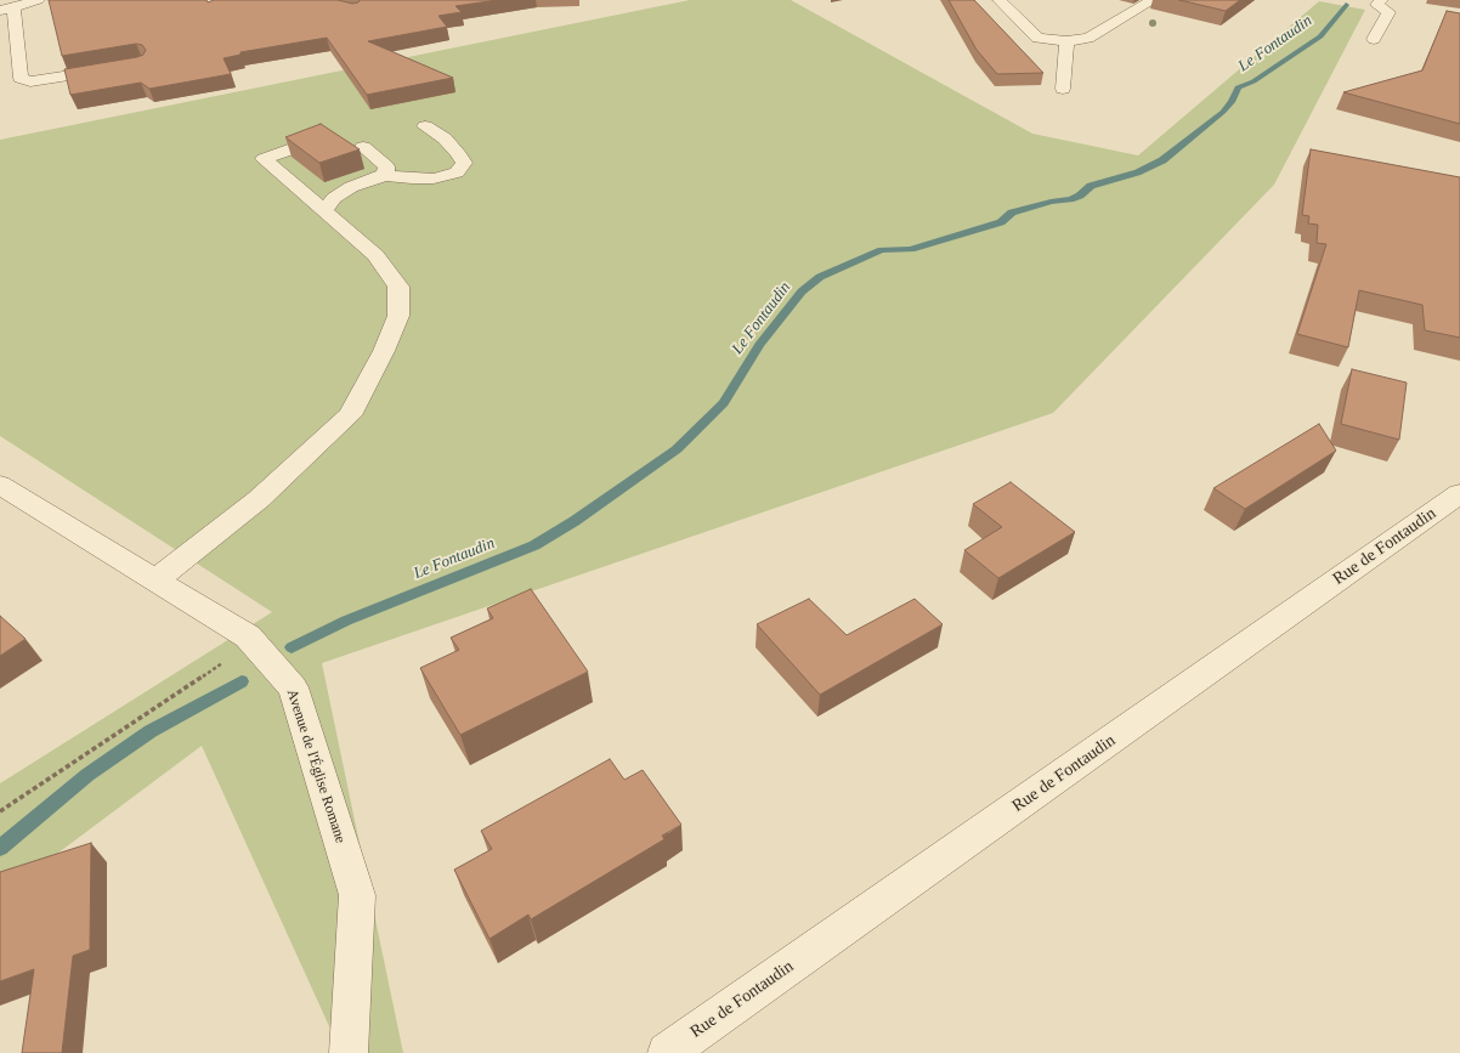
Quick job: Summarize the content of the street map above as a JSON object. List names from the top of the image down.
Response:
{
  "streets": {
    "street": ["Rue de Fontaudin", "Avenue de l'Église Romane"]
  },
  "water": ["Le Fontaudin"]
}
